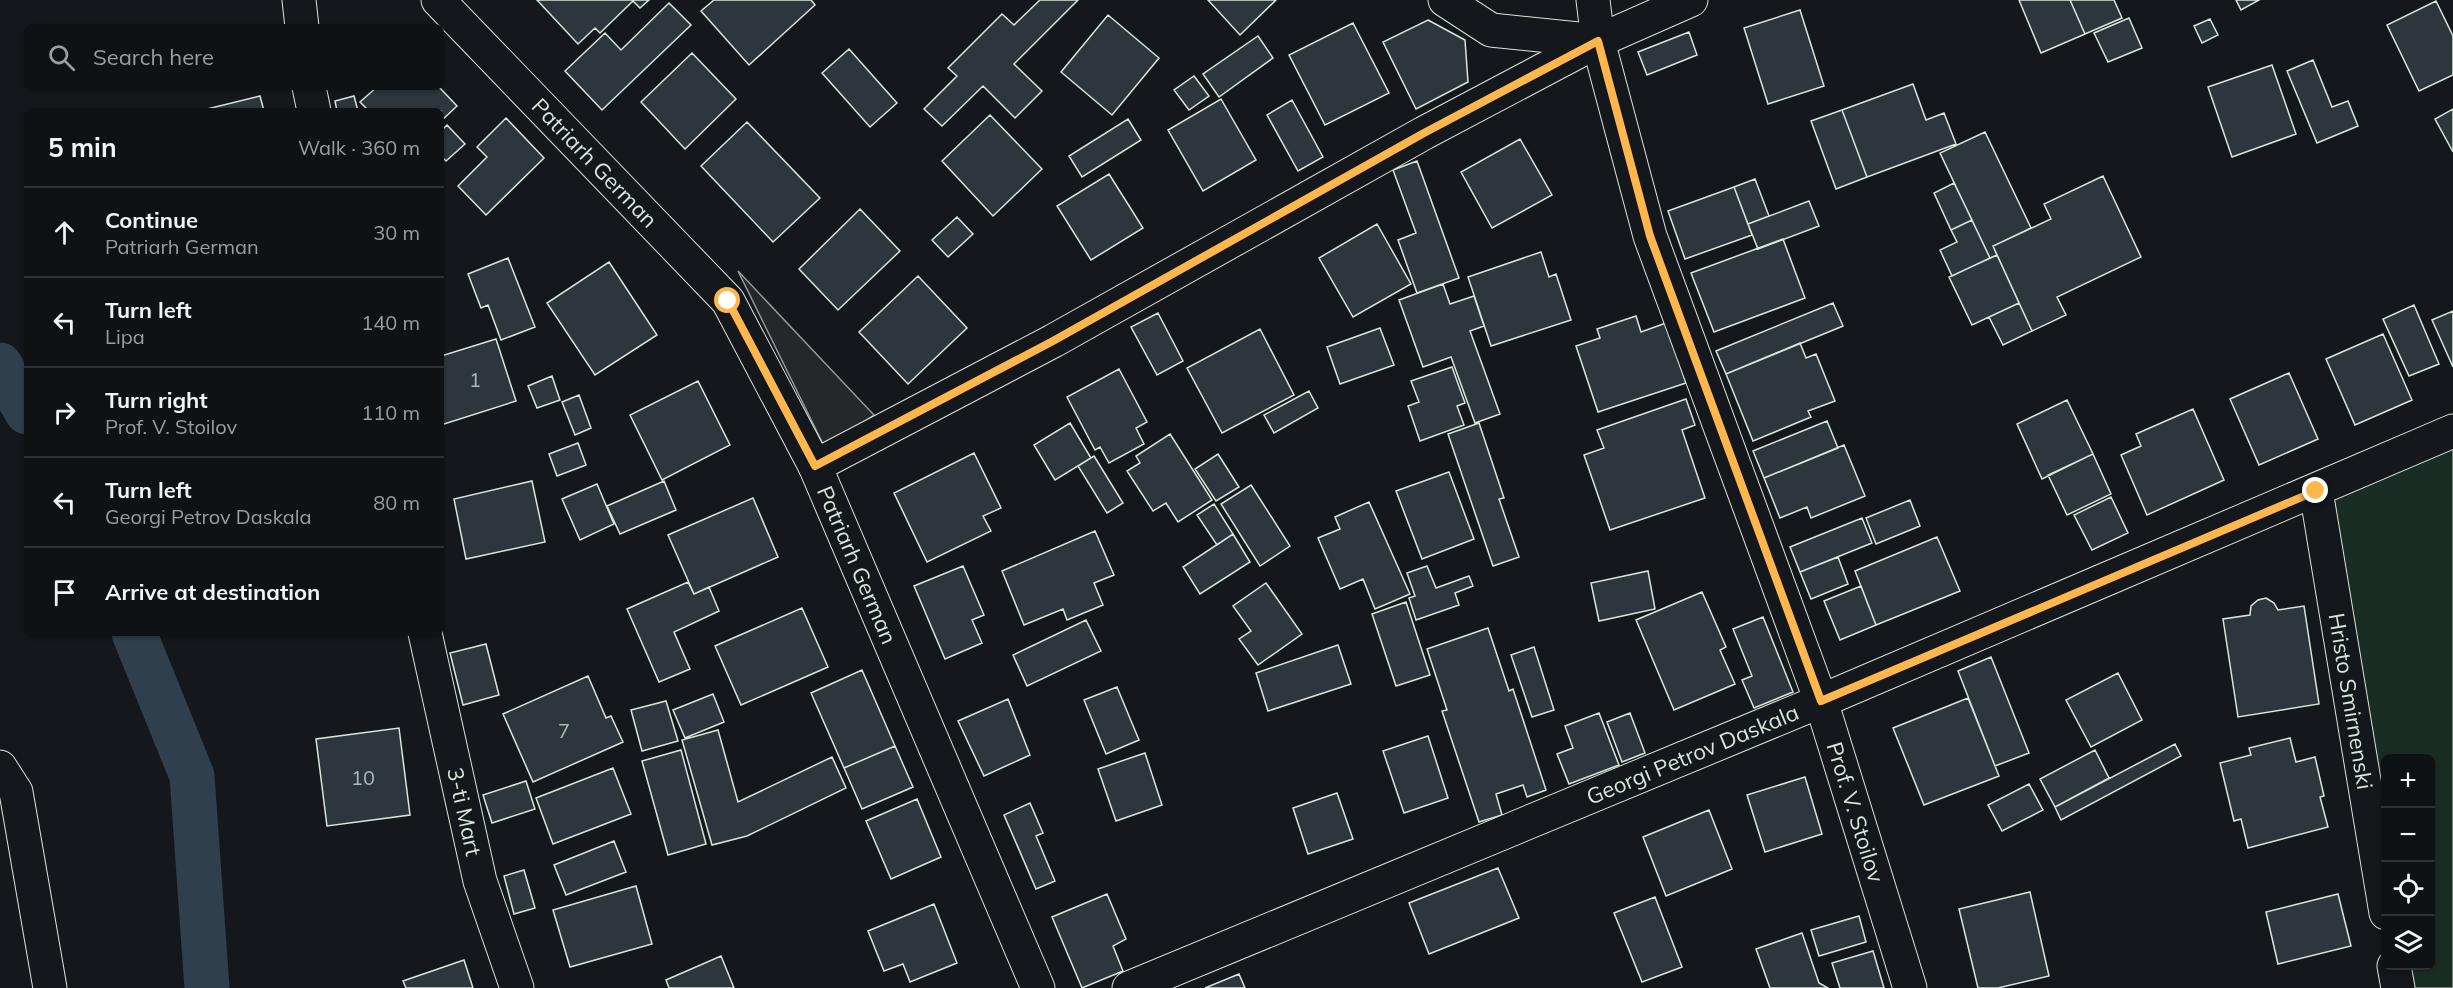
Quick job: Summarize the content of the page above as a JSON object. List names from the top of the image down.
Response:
{
  "streets": {
    "street": [
      "Patriarh German",
      "Hristo Smirnenski",
      "Georgi Petrov Daskala",
      "3-ti Mart",
      "Prof. V. Stoilov"
    ]
  },
  "crossings": [
    ["Hristo Smirnenski", "Georgi Petrov Daskala"],
    ["Georgi Petrov Daskala", "Prof. V. Stoilov"]
  ],
  "house_numbers": ["1", "7", "10"],
  "page": {
    "search": "Search here",
    "heading": ["5 min", "Walk · 360 m"],
    "list": [
      ["Continue", "Patriarh German", "30 m"],
      ["Turn left", "Lipa", "140 m"],
      ["Turn right", "Prof. V. Stoilov", "110 m"],
      ["Turn left", "Georgi Petrov Daskala", "80 m"],
      "Arrive at destination"
    ],
    "map_buttons": ["+", "−"]
  }
}
